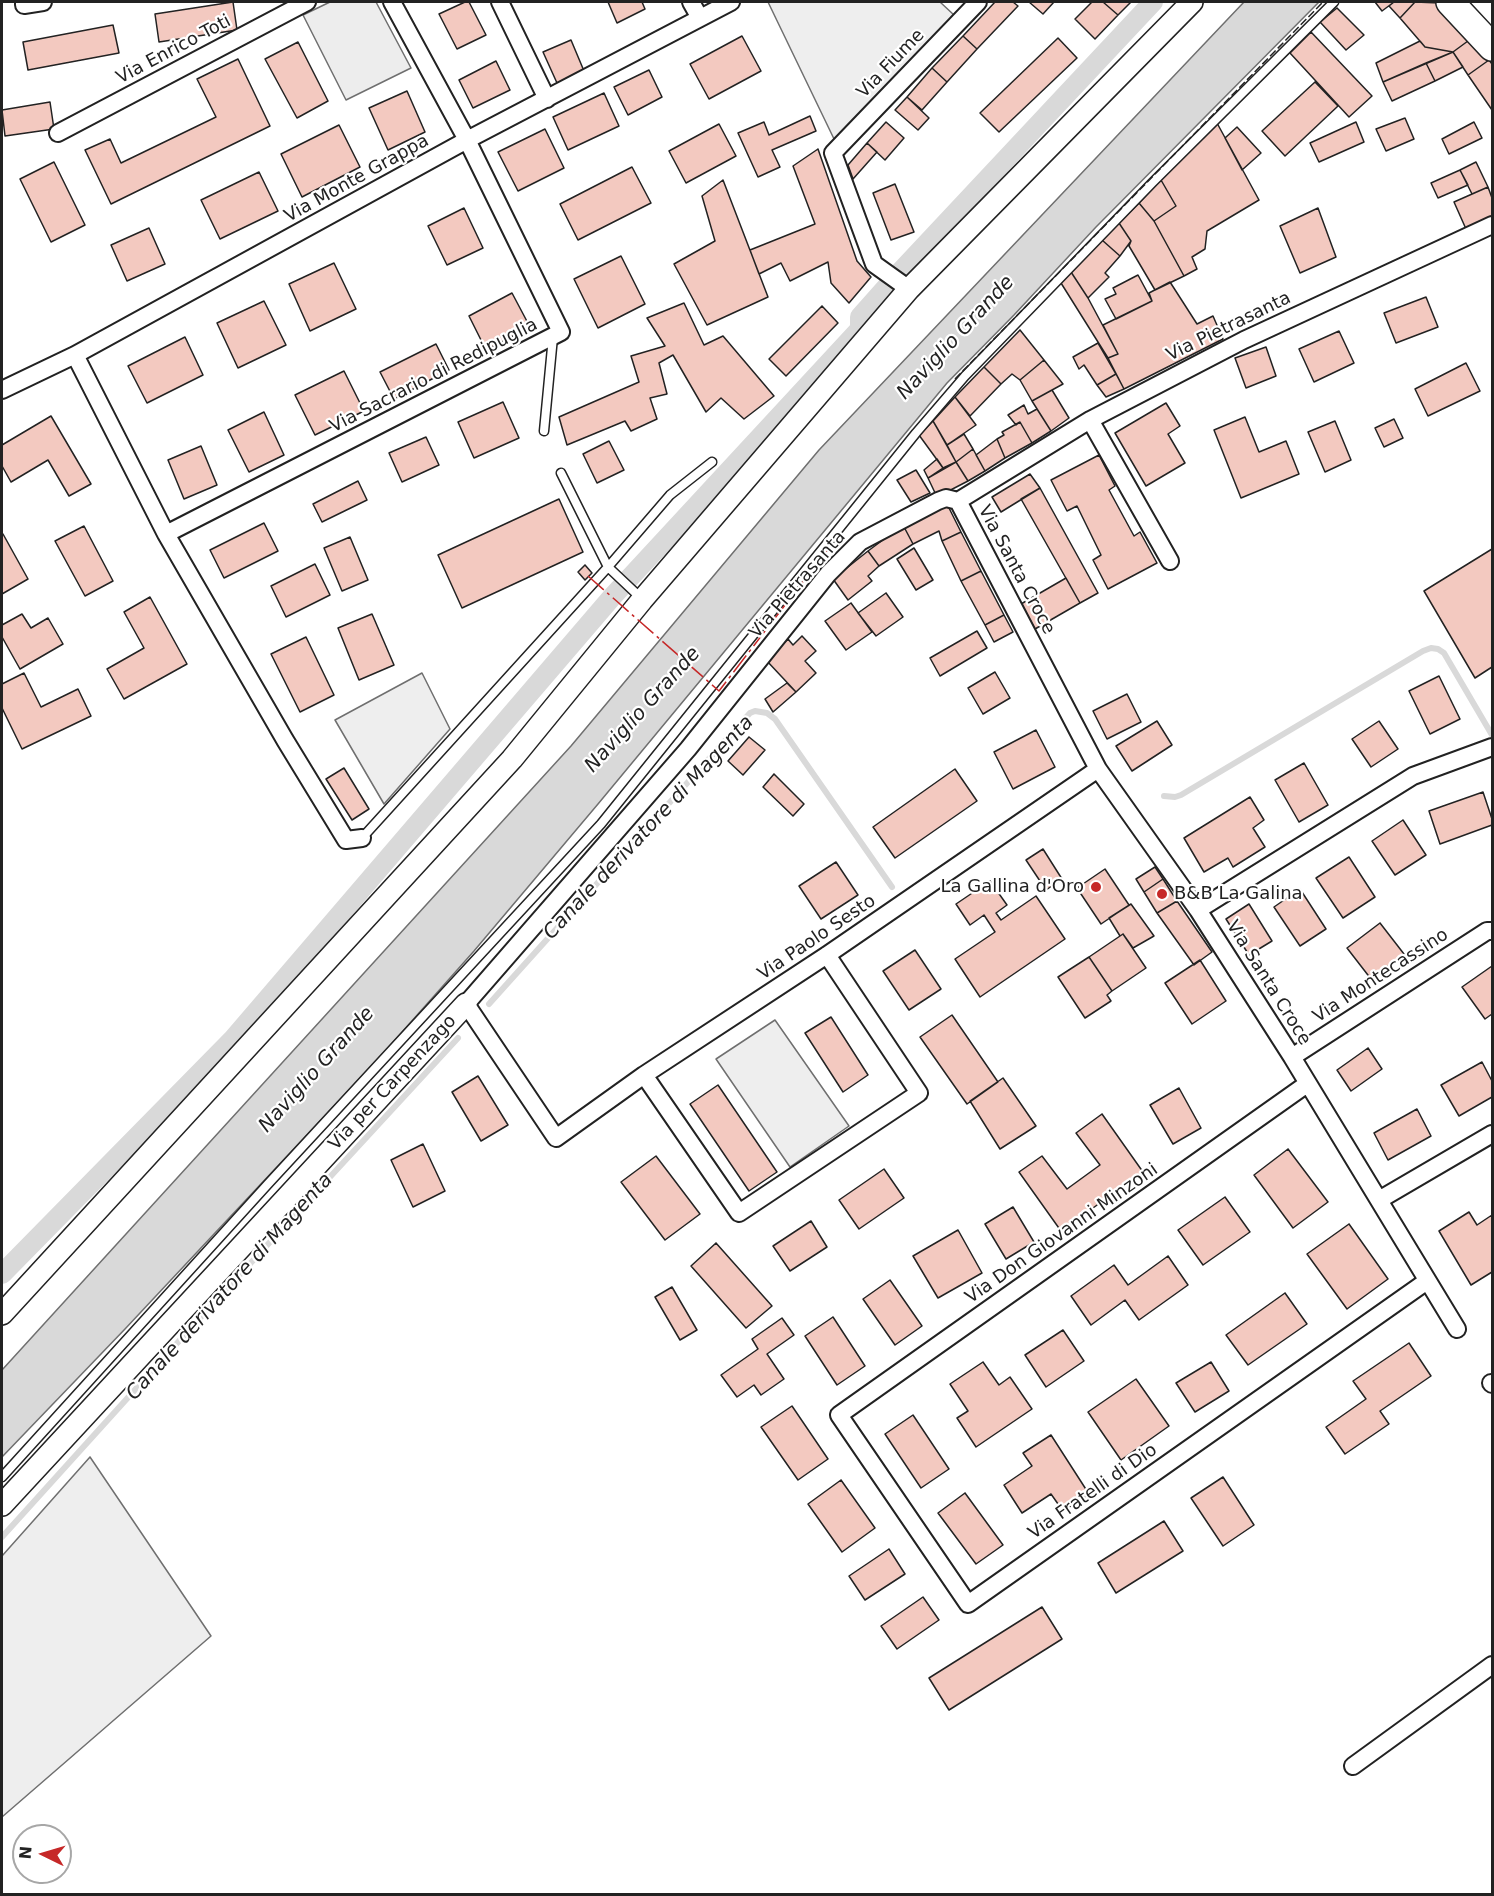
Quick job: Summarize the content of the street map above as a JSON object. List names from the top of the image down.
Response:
{
  "streets": {
    "street": [
      "Via Enrico Toti",
      "Via Fiume",
      "Via Monte Grappa",
      "Via Pietrasanta",
      "Via Sacrario di Redipuglia",
      "Via Santa Croce",
      "Via Paolo Sesto",
      "Via Montecassino",
      "Via per Carpenzago",
      "Via Don Giovanni Minzoni",
      "Via Fratelli di Dio"
    ]
  },
  "crossings": [
    ["Via Monte Grappa", "Via Sacrario di Redipuglia"],
    ["Via Pietrasanta", "Via Santa Croce"],
    ["Via Pietrasanta", "Via Paolo Sesto"],
    ["Via Pietrasanta", "Via per Carpenzago"],
    ["Via Santa Croce", "Via Paolo Sesto"],
    ["Via Santa Croce", "Via Montecassino"],
    ["Via Santa Croce", "Via Don Giovanni Minzoni"],
    ["Via Santa Croce", "Via Fratelli di Dio"],
    ["Via Paolo Sesto", "Via per Carpenzago"],
    ["Via Don Giovanni Minzoni", "Via Fratelli di Dio"]
  ],
  "water": ["Naviglio Grande", "Canale derivatore di Magenta"],
  "places": ["La Gallina d'Oro", "B&B La Galina"],
  "north": "left"
}
